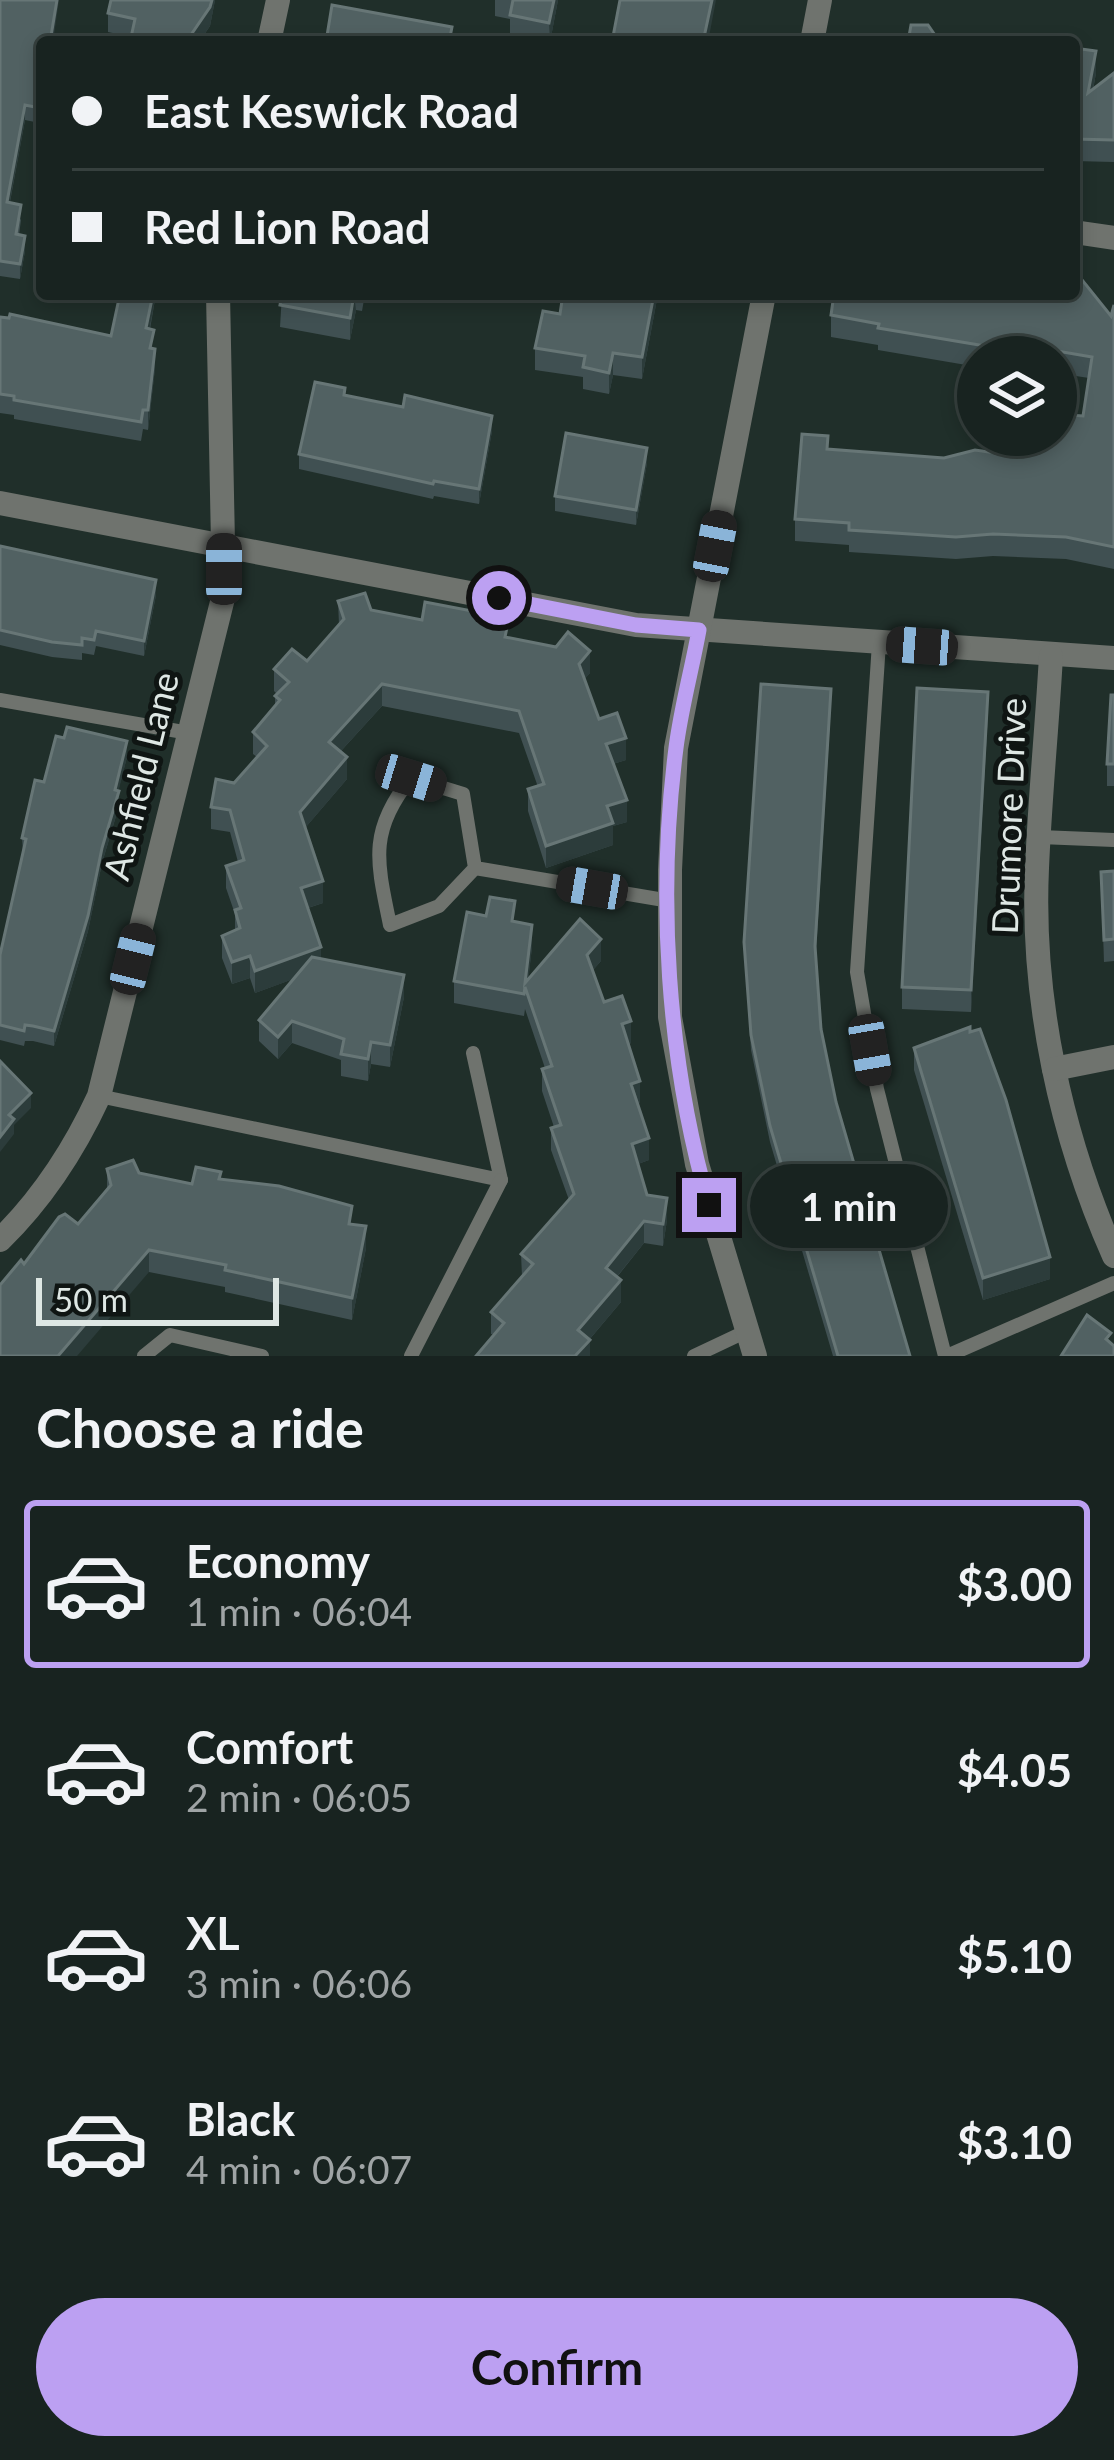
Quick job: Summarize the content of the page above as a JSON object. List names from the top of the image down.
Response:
{
  "streets": {
    "street": ["Ashfield Lane", "Drumore Drive"]
  },
  "scale_bar": "50 m",
  "page": {
    "banner": ["East Keswick Road", "Red Lion Road"],
    "bubble": "1 min",
    "scale": "50 m",
    "heading": "Choose a ride",
    "list": [
      {
        "name": "Economy",
        "note": "1 min · 06:04",
        "value": "$3.00"
      },
      {
        "name": "Comfort",
        "note": "2 min · 06:05",
        "value": "$4.05"
      },
      {
        "name": "XL",
        "note": "3 min · 06:06",
        "value": "$5.10"
      },
      {
        "name": "Black",
        "note": "4 min · 06:07",
        "value": "$3.10"
      }
    ],
    "buttons": "Confirm"
  }
}
